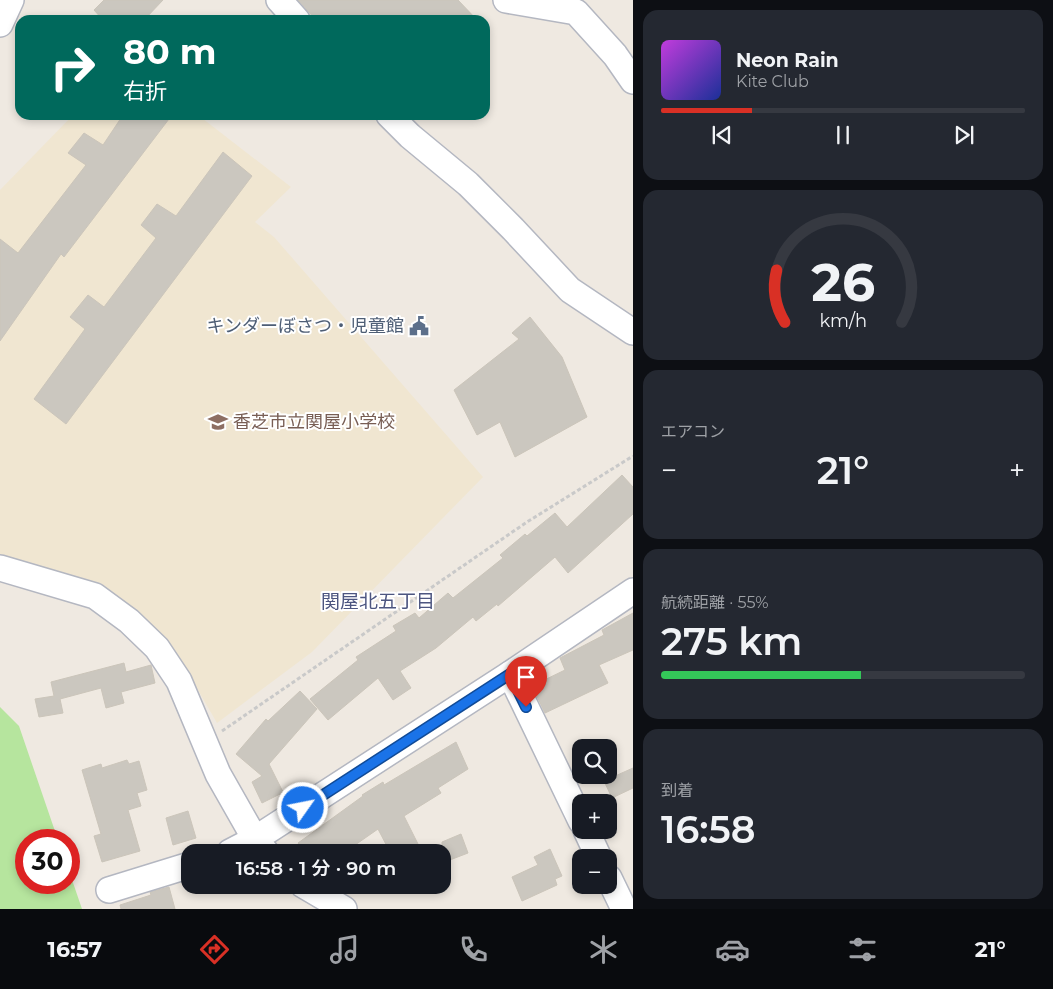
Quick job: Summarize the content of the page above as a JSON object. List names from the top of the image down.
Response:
{
  "districts": ["関屋北五丁目"],
  "places": {
    "public building": ["キンダーぼさつ・児童館"],
    "school or university": ["香芝市立関屋小学校"]
  },
  "page": {
    "turn": ["80 m", "右折"],
    "song": ["Neon Rain", "Kite Club"],
    "tile": [
      "エアコン",
      ["航続距離 · 55%", "275 km"],
      ["到着", "16:58"]
    ],
    "heat": ["−", "21°", "+"],
    "map_buttons": ["+", "−"],
    "limit": "30",
    "trip": "16:58 · 1 分 · 90 m",
    "tabs": ["16:57", "21°"],
    "gauge": ["26", "km/h"]
  }
}
